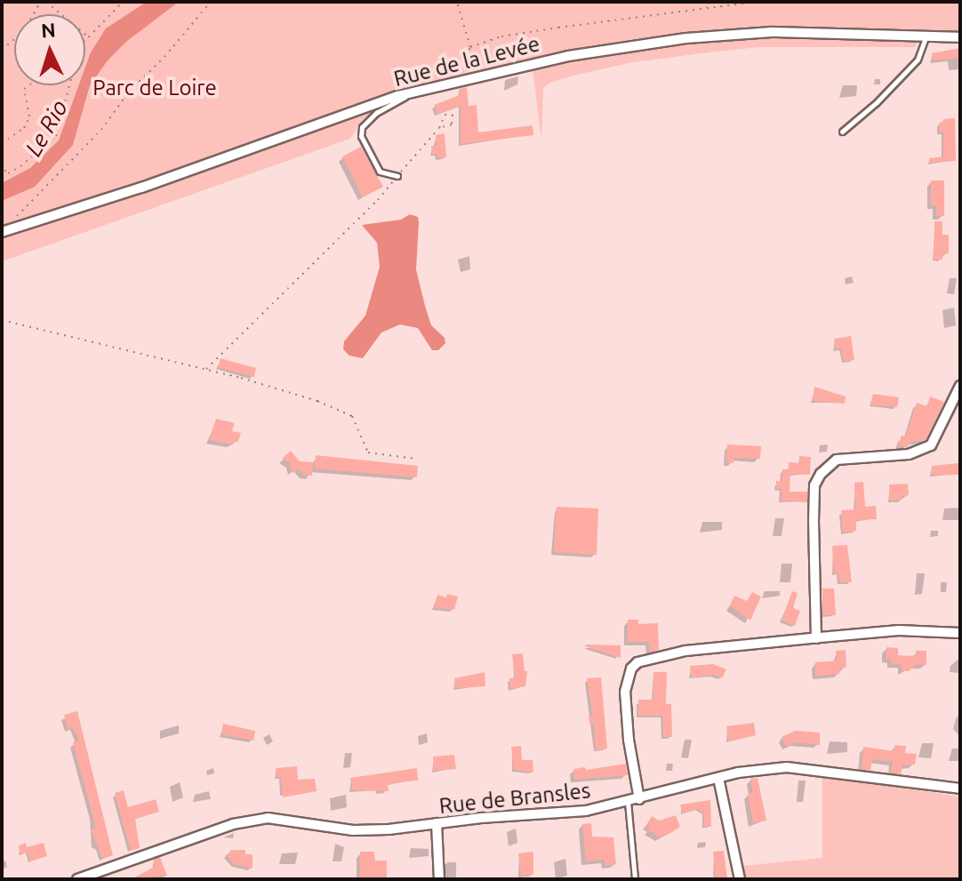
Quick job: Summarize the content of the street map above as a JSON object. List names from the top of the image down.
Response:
{
  "streets": {
    "street": ["Rue de la Levée", "Rue de Bransles"]
  },
  "water": ["Le Rio"],
  "parks": ["Parc de Loire"],
  "north": "top"
}
